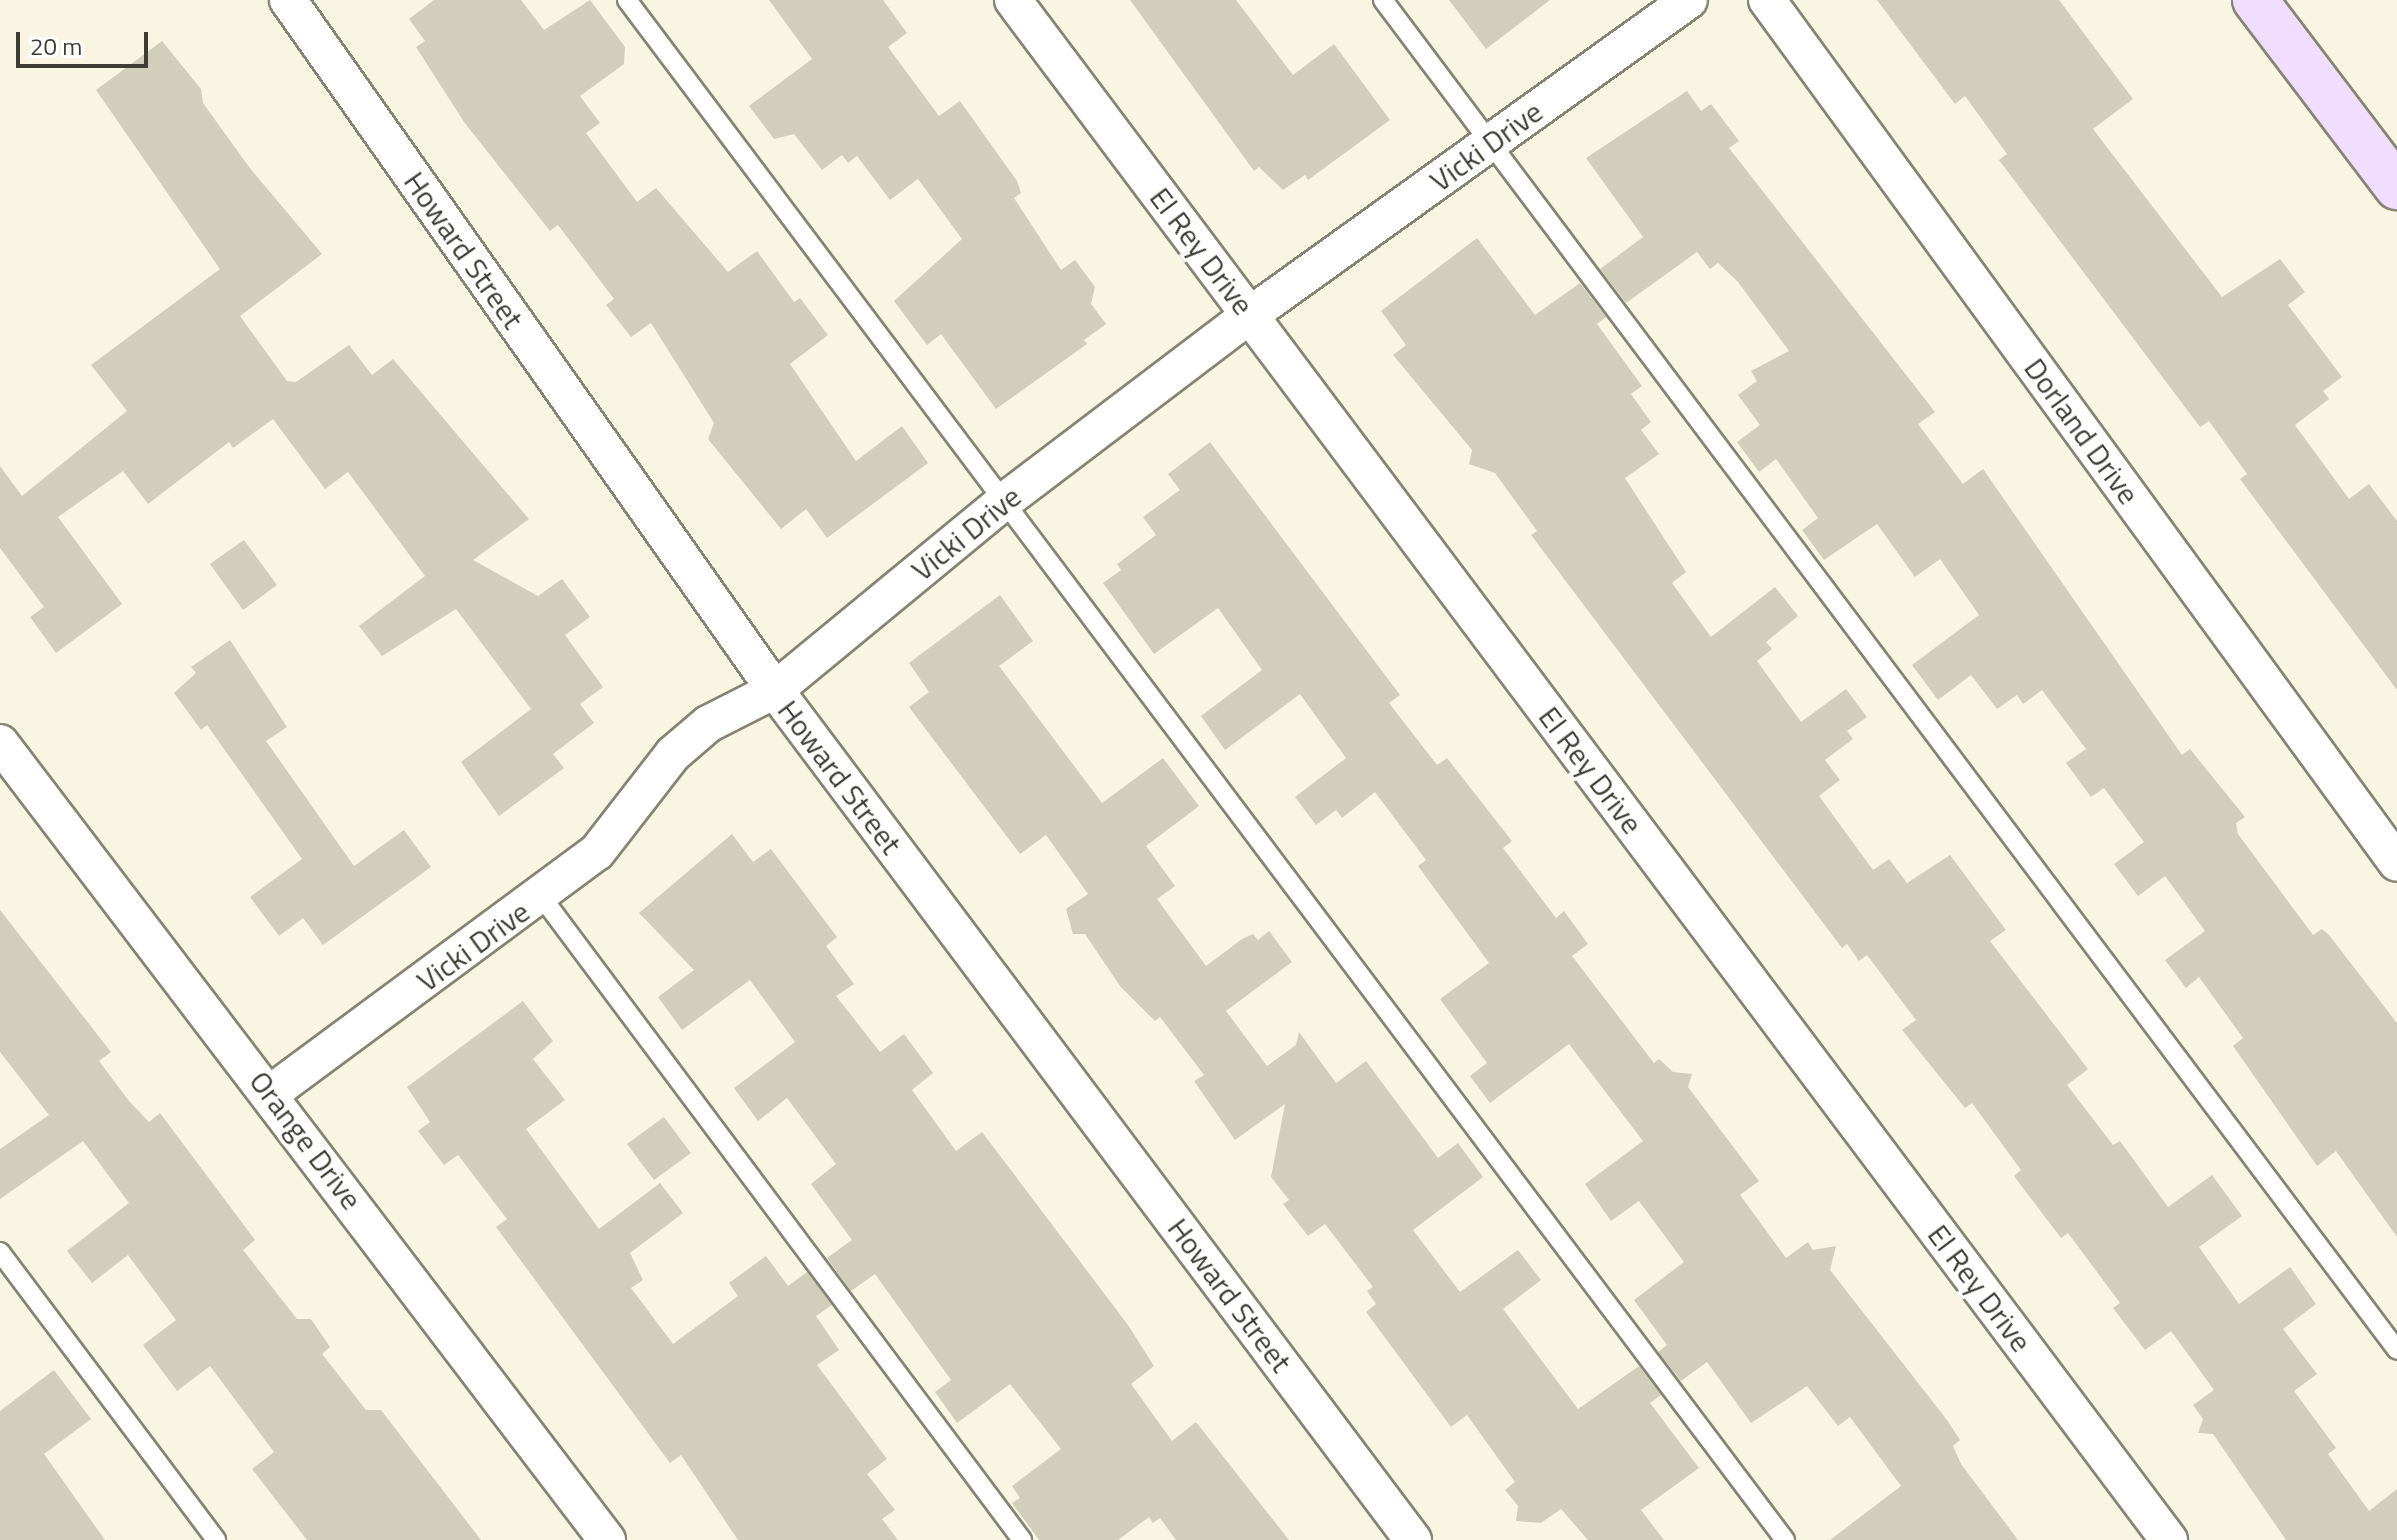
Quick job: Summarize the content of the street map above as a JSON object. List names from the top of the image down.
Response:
{
  "streets": {
    "street": [
      "Vicki Drive",
      "Howard Street",
      "El Rey Drive",
      "Dorland Drive",
      "Orange Drive"
    ]
  },
  "crossings": [
    ["Vicki Drive", "Howard Street"],
    ["Vicki Drive", "El Rey Drive"],
    ["Vicki Drive", "Orange Drive"]
  ],
  "scale_bar": "20 m"
}
